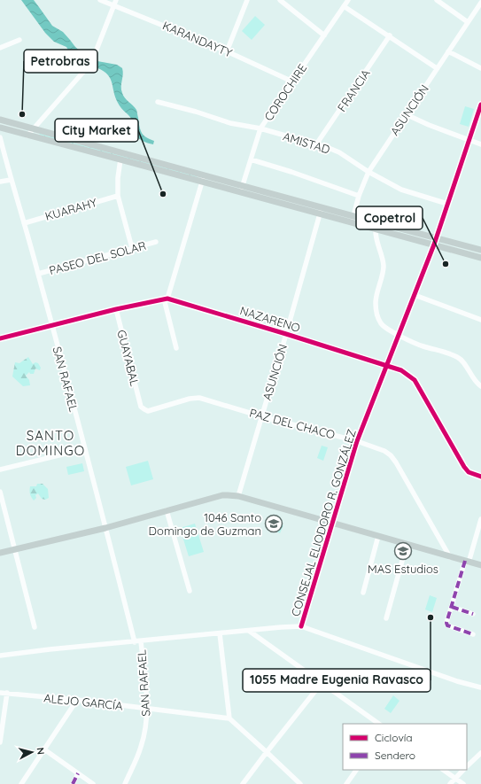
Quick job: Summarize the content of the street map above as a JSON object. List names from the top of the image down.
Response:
{
  "streets": {
    "street": [
      "KARANDAYTY",
      "FRANCIA",
      "COROCHIRE",
      "ASUNCIÓN",
      "AMISTAD",
      "KUARAHY",
      "PASEO DEL SOLAR",
      "NAZARENO",
      "GUAYABAL",
      "SAN RAFAEL",
      "PAZ DEL CHACO",
      "CONSEJAL ELIODORO R. GONZÁLEZ",
      "ALEJO GARCÍA"
    ]
  },
  "crossings": [
    ["KARANDAYTY", "COROCHIRE"],
    ["FRANCIA", "AMISTAD"],
    ["COROCHIRE", "AMISTAD"],
    ["ASUNCIÓN", "AMISTAD"],
    ["ASUNCIÓN", "NAZARENO"],
    ["ASUNCIÓN", "PAZ DEL CHACO"],
    ["AMISTAD", "CONSEJAL ELIODORO R. GONZÁLEZ"],
    ["KUARAHY", "SAN RAFAEL"],
    ["PASEO DEL SOLAR", "SAN RAFAEL"],
    ["NAZARENO", "GUAYABAL"],
    ["NAZARENO", "SAN RAFAEL"],
    ["NAZARENO", "CONSEJAL ELIODORO R. GONZÁLEZ"],
    ["GUAYABAL", "PAZ DEL CHACO"],
    ["SAN RAFAEL", "ALEJO GARCÍA"],
    ["PAZ DEL CHACO", "CONSEJAL ELIODORO R. GONZÁLEZ"]
  ],
  "districts": ["SANTO DOMINGO"],
  "places": {
    "other": [
      "Petrobras",
      "City Market",
      "Copetrol",
      "1055 Madre Eugenia Ravasco"
    ],
    "school or university": ["1046 Santo Domingo de Guzman", "MAS Estudios"]
  },
  "legend": ["Ciclovía", "Sendero"],
  "north": "right"
}
